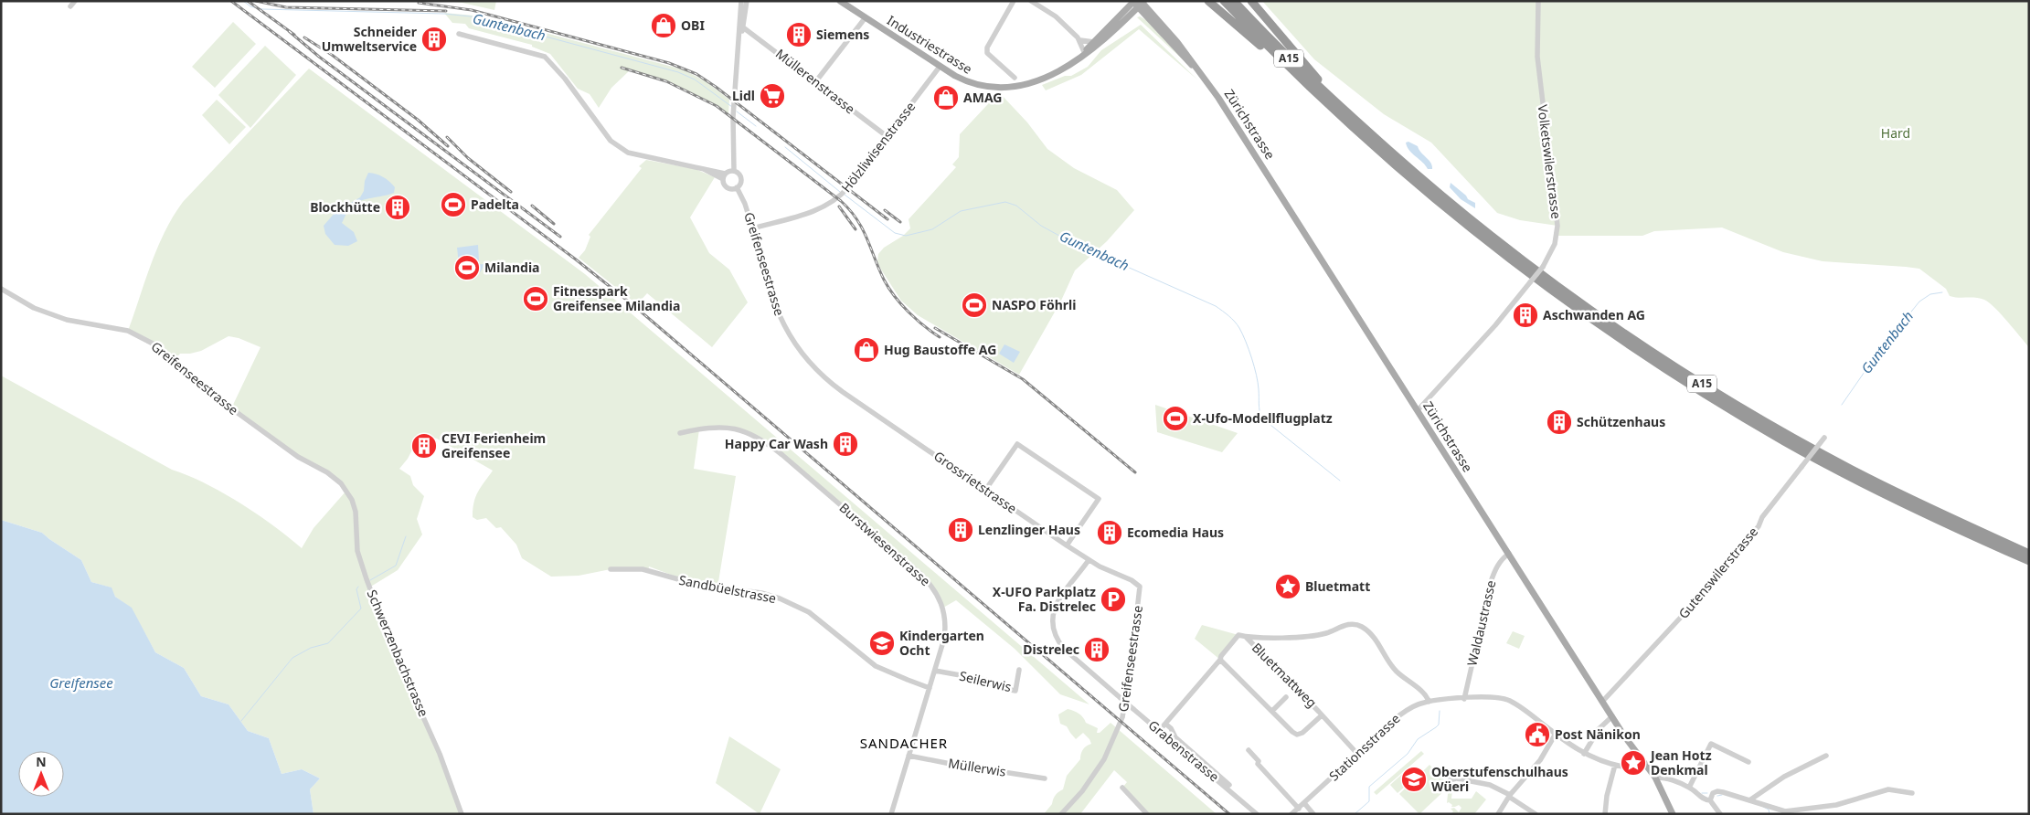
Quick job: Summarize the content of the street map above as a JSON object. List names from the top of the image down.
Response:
{
  "streets": {
    "highway": ["A15"],
    "main road": ["Industriestrasse", "Zürichstrasse"],
    "street": [
      "Müllerenstrasse",
      "Hölzliwisenstrasse",
      "Volketswilerstrasse",
      "Greifenseestrasse",
      "Grossrietstrasse",
      "Burstwiesenstrasse",
      "Gutenswilerstrasse",
      "Sandbüelstrasse",
      "Waldaustrasse",
      "Schwerzenbachstrasse",
      "Bluetmattweg",
      "Seilerwis",
      "Stationsstrasse",
      "Grabenstrasse",
      "Müllerwis"
    ]
  },
  "crossings": [
    ["Industriestrasse", "Zürichstrasse"],
    ["Industriestrasse", "Hölzliwisenstrasse"],
    ["Müllerenstrasse", "Hölzliwisenstrasse"],
    ["Zürichstrasse", "Volketswilerstrasse"],
    ["Zürichstrasse", "Gutenswilerstrasse"],
    ["Zürichstrasse", "Waldaustrasse"],
    ["Zürichstrasse", "Stationsstrasse"],
    ["Hölzliwisenstrasse", "Greifenseestrasse"],
    ["Greifenseestrasse", "Grossrietstrasse"],
    ["Greifenseestrasse", "Schwerzenbachstrasse"],
    ["Grossrietstrasse", "Grabenstrasse"],
    ["Burstwiesenstrasse", "Sandbüelstrasse"],
    ["Burstwiesenstrasse", "Seilerwis"],
    ["Burstwiesenstrasse", "Müllerwis"],
    ["Waldaustrasse", "Stationsstrasse"],
    ["Bluetmattweg", "Stationsstrasse"]
  ],
  "districts": ["SANDACHER"],
  "water": ["Guntenbach", "Greifensee"],
  "parks": ["Hard"],
  "places": {
    "shop": ["OBI", "AMAG", "Hug Baustoffe AG"],
    "building": [
      "Siemens",
      "Schneider Umweltservice",
      "Blockhütte",
      "Aschwanden AG",
      "Schützenhaus",
      "Happy Car Wash",
      "CEVI Ferienheim Greifensee",
      "Lenzlinger Haus",
      "Ecomedia Haus",
      "Distrelec"
    ],
    "supermarket": ["Lidl"],
    "sports": [
      "Padelta",
      "Milandia",
      "Fitnesspark Greifensee Milandia",
      "NASPO Föhrli",
      "X-Ufo-Modellflugplatz"
    ],
    "place": ["Bluetmatt", "Jean Hotz Denkmal"],
    "parking": ["X-UFO Parkplatz Fa. Distrelec"],
    "school or university": ["Kindergarten Ocht", "Oberstufenschulhaus Wüeri"],
    "public building": ["Post Nänikon"]
  },
  "north": "top"
}
